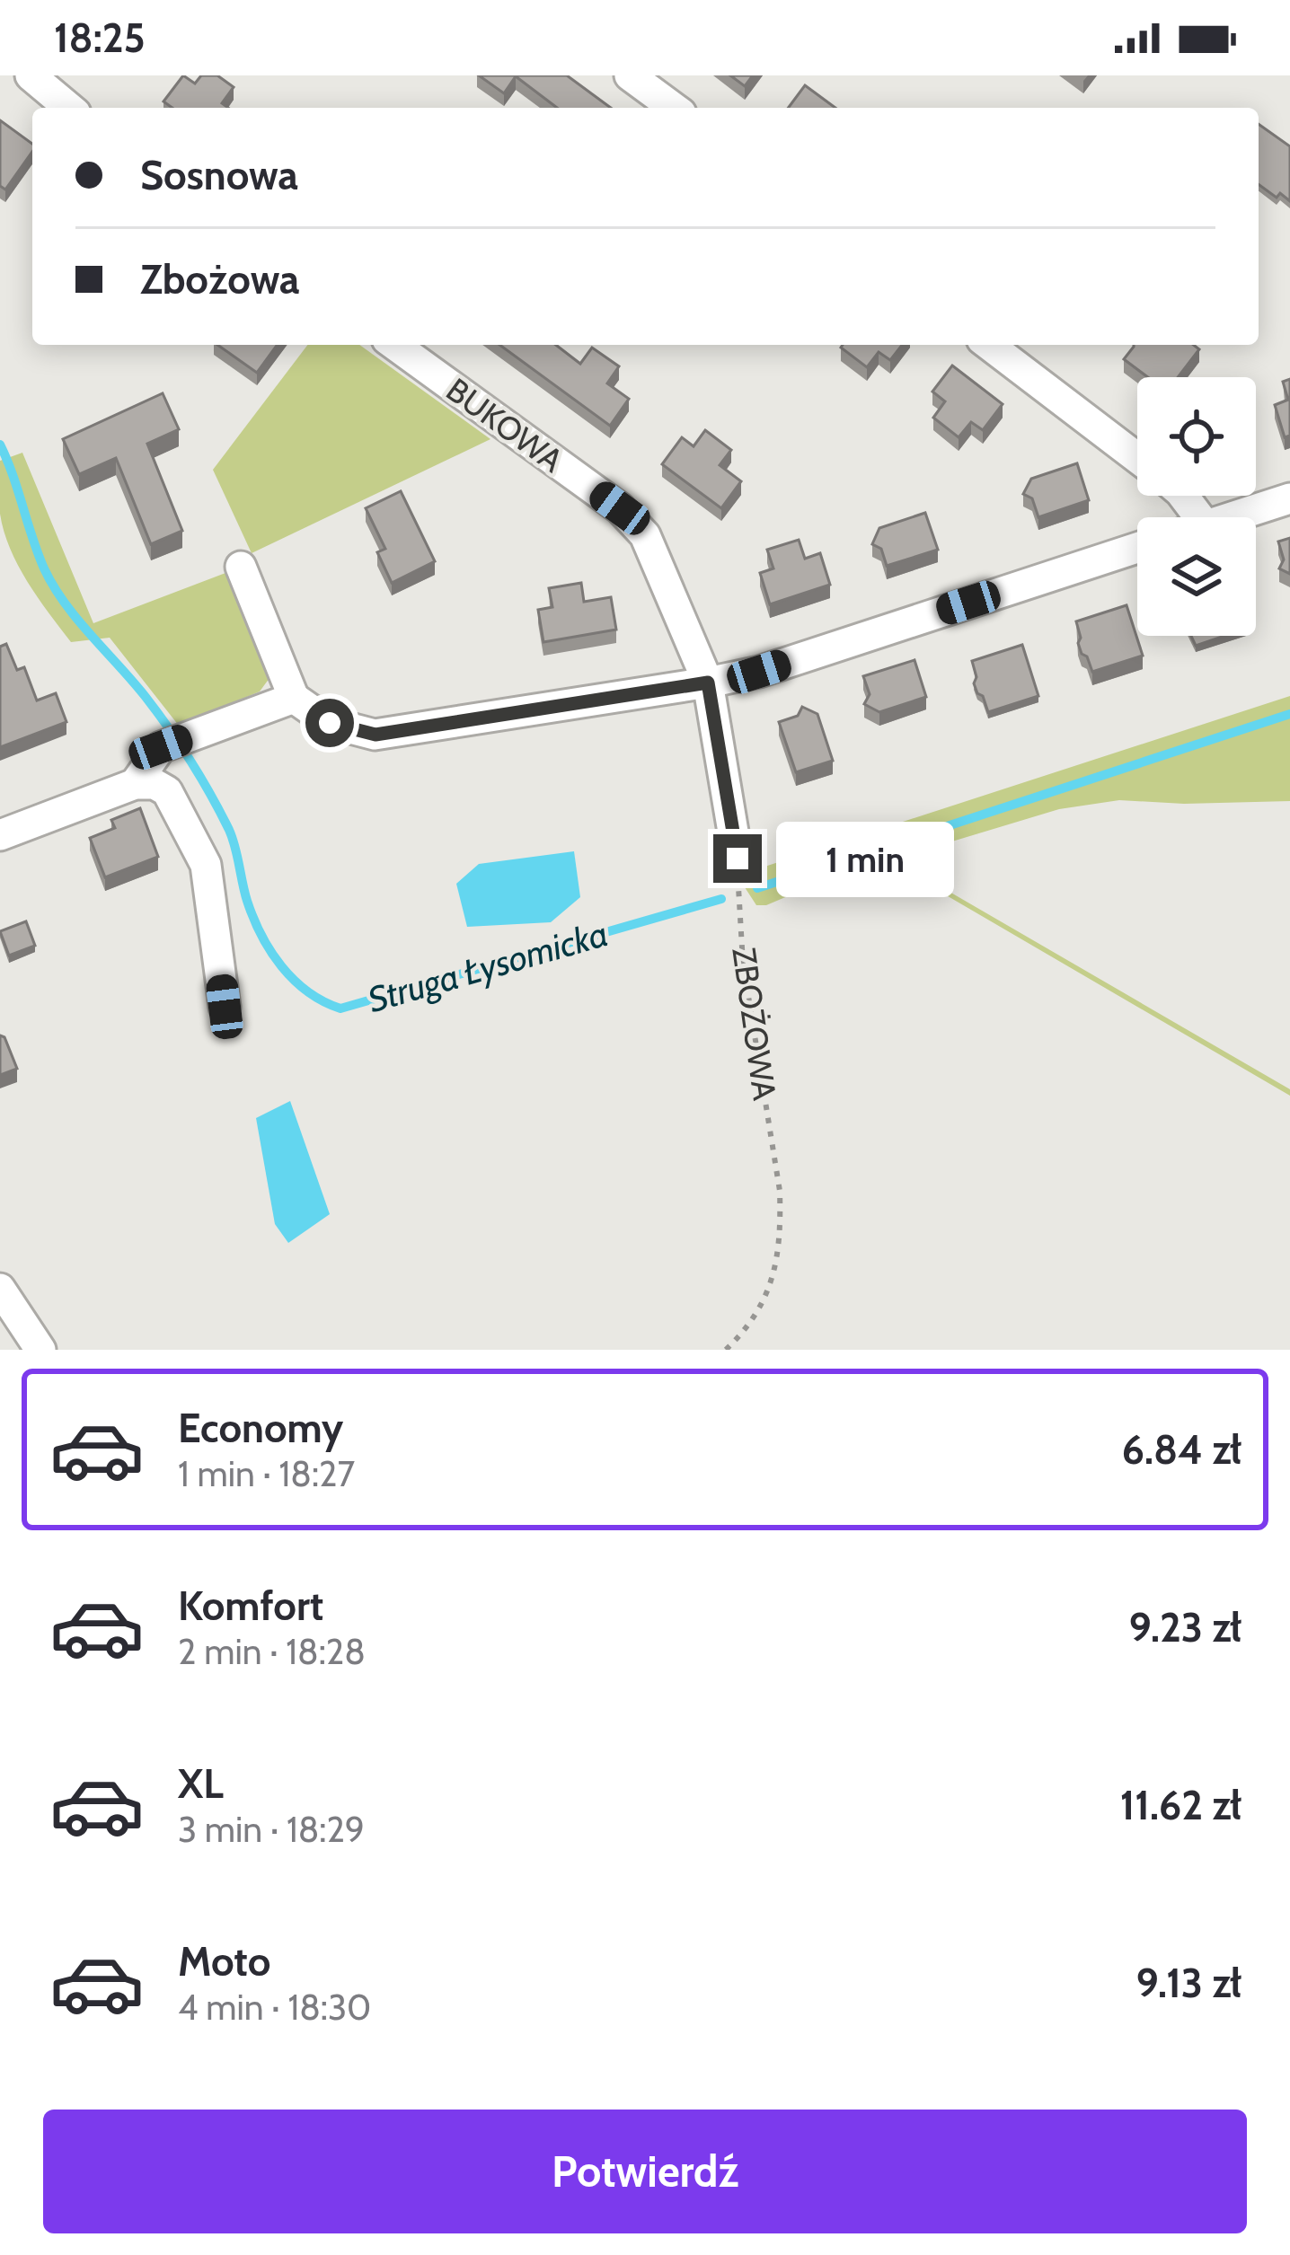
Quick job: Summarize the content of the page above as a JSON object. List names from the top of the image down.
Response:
{
  "streets": {
    "street": ["BUKOWA"],
    "path": ["ZBOŻOWA"]
  },
  "water": ["Struga Łysomicka"],
  "page": {
    "status": "18:25",
    "banner": ["Sosnowa", "Zbożowa"],
    "bubble": "1 min",
    "list": [
      {
        "name": "Economy",
        "note": "1 min · 18:27",
        "value": "6.84 zł"
      },
      {
        "name": "Komfort",
        "note": "2 min · 18:28",
        "value": "9.23 zł"
      },
      {
        "name": "XL",
        "note": "3 min · 18:29",
        "value": "11.62 zł"
      },
      {
        "name": "Moto",
        "note": "4 min · 18:30",
        "value": "9.13 zł"
      }
    ],
    "buttons": "Potwierdź"
  }
}
